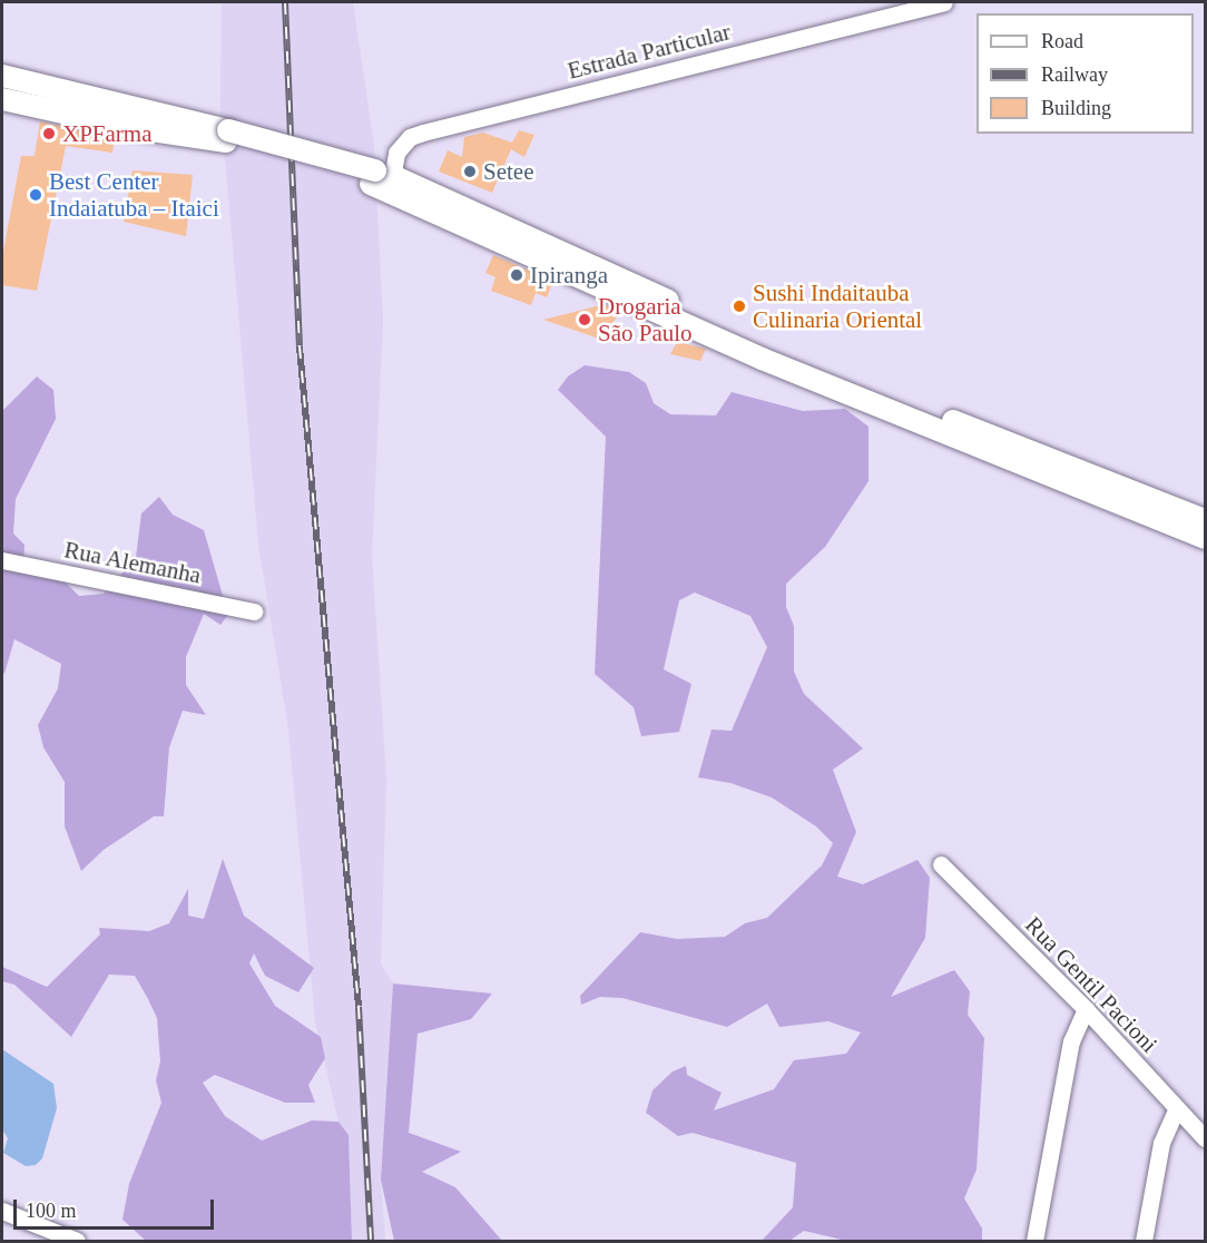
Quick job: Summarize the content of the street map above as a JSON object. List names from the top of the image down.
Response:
{
  "streets": {
    "street": ["Estrada Particular", "Rua Alemanha", "Rua Gentil Pacioni"]
  },
  "places": [
    "XPFarma",
    "Setee",
    "Best Center Indaiatuba – Itaici",
    "Ipiranga",
    "Sushi Indaitauba Culinaria Oriental",
    "Drogaria São Paulo"
  ],
  "legend": ["Road", "Railway", "Building"],
  "scale_bar": "100 m"
}
